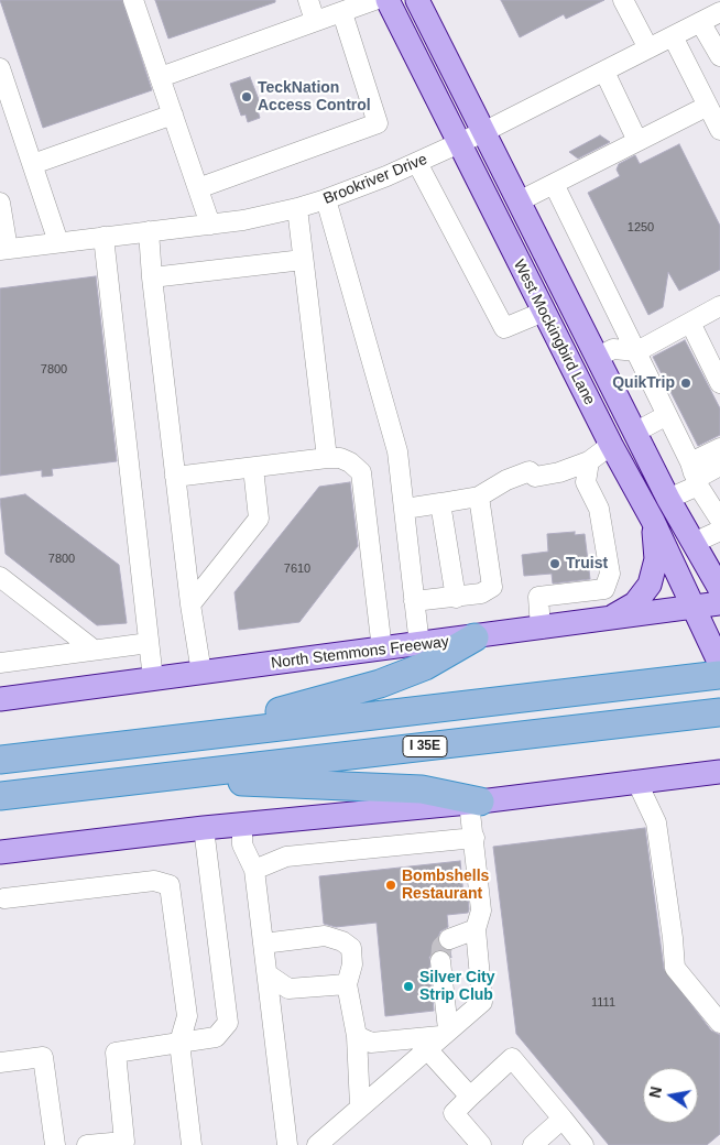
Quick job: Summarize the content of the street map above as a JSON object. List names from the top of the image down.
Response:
{
  "streets": {
    "highway": ["I 35E"],
    "main road": ["West Mockingbird Lane", "North Stemmons Freeway"],
    "street": ["Brookriver Drive"]
  },
  "crossings": [
    ["Brookriver Drive", "West Mockingbird Lane"],
    ["West Mockingbird Lane", "North Stemmons Freeway"]
  ],
  "places": [
    "TeckNation Access Control",
    "QuikTrip",
    "Truist",
    "Bombshells Restaurant",
    "Silver City Strip Club"
  ],
  "house_numbers": [
    "1250",
    "7800",
    "7800",
    "7610",
    "1111"
  ],
  "north": "left"
}
